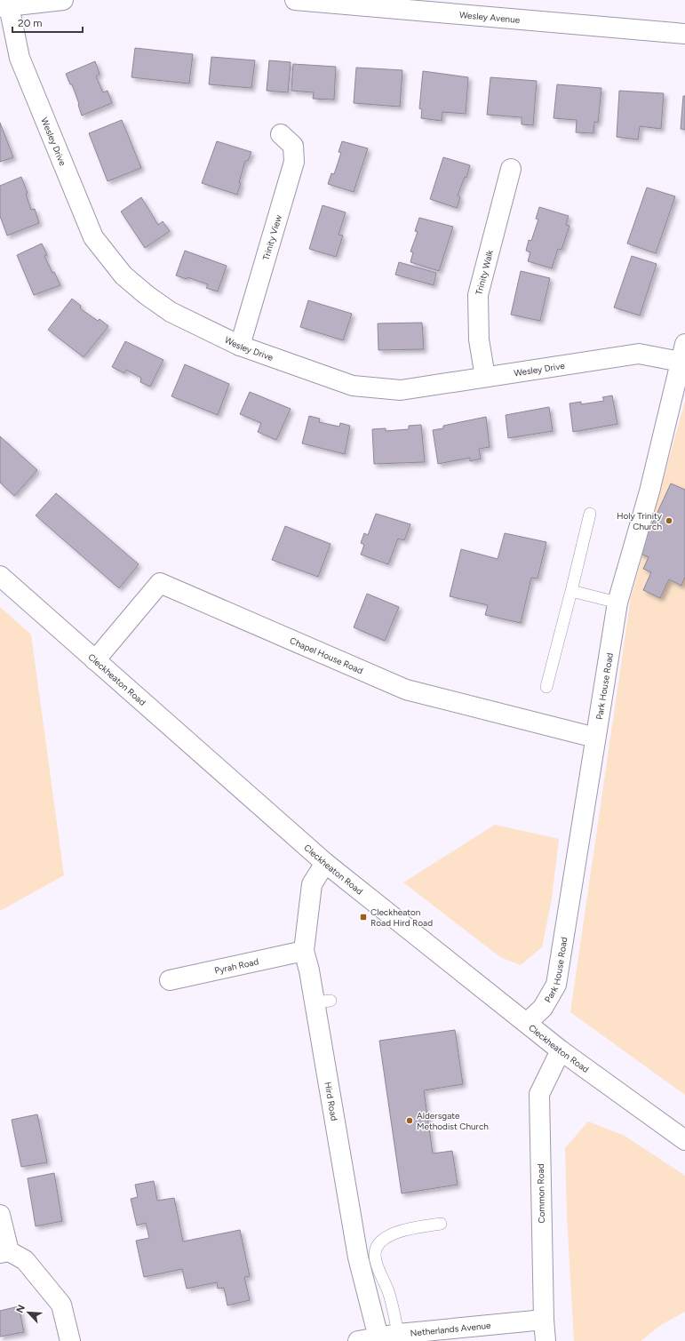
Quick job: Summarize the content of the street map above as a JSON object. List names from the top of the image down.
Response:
{
  "streets": {
    "street": [
      "Wesley Avenue",
      "Wesley Drive",
      "Trinity View",
      "Trinity Walk",
      "Chapel House Road",
      "Cleckheaton Road",
      "Park House Road",
      "Pyrah Road",
      "Hird Road",
      "Common Road",
      "Netherlands Avenue"
    ]
  },
  "crossings": [
    ["Wesley Drive", "Trinity View"],
    ["Wesley Drive", "Trinity Walk"],
    ["Wesley Drive", "Park House Road"],
    ["Chapel House Road", "Cleckheaton Road"],
    ["Chapel House Road", "Park House Road"],
    ["Cleckheaton Road", "Park House Road"],
    ["Cleckheaton Road", "Hird Road"],
    ["Cleckheaton Road", "Common Road"],
    ["Pyrah Road", "Hird Road"],
    ["Hird Road", "Netherlands Avenue"],
    ["Common Road", "Netherlands Avenue"]
  ],
  "places": {
    "other": ["Holy Trinity Church", "Aldersgate Methodist Church"],
    "transit": ["Cleckheaton Road Hird Road"]
  },
  "scale_bar": "20 m",
  "north": "top left"
}
